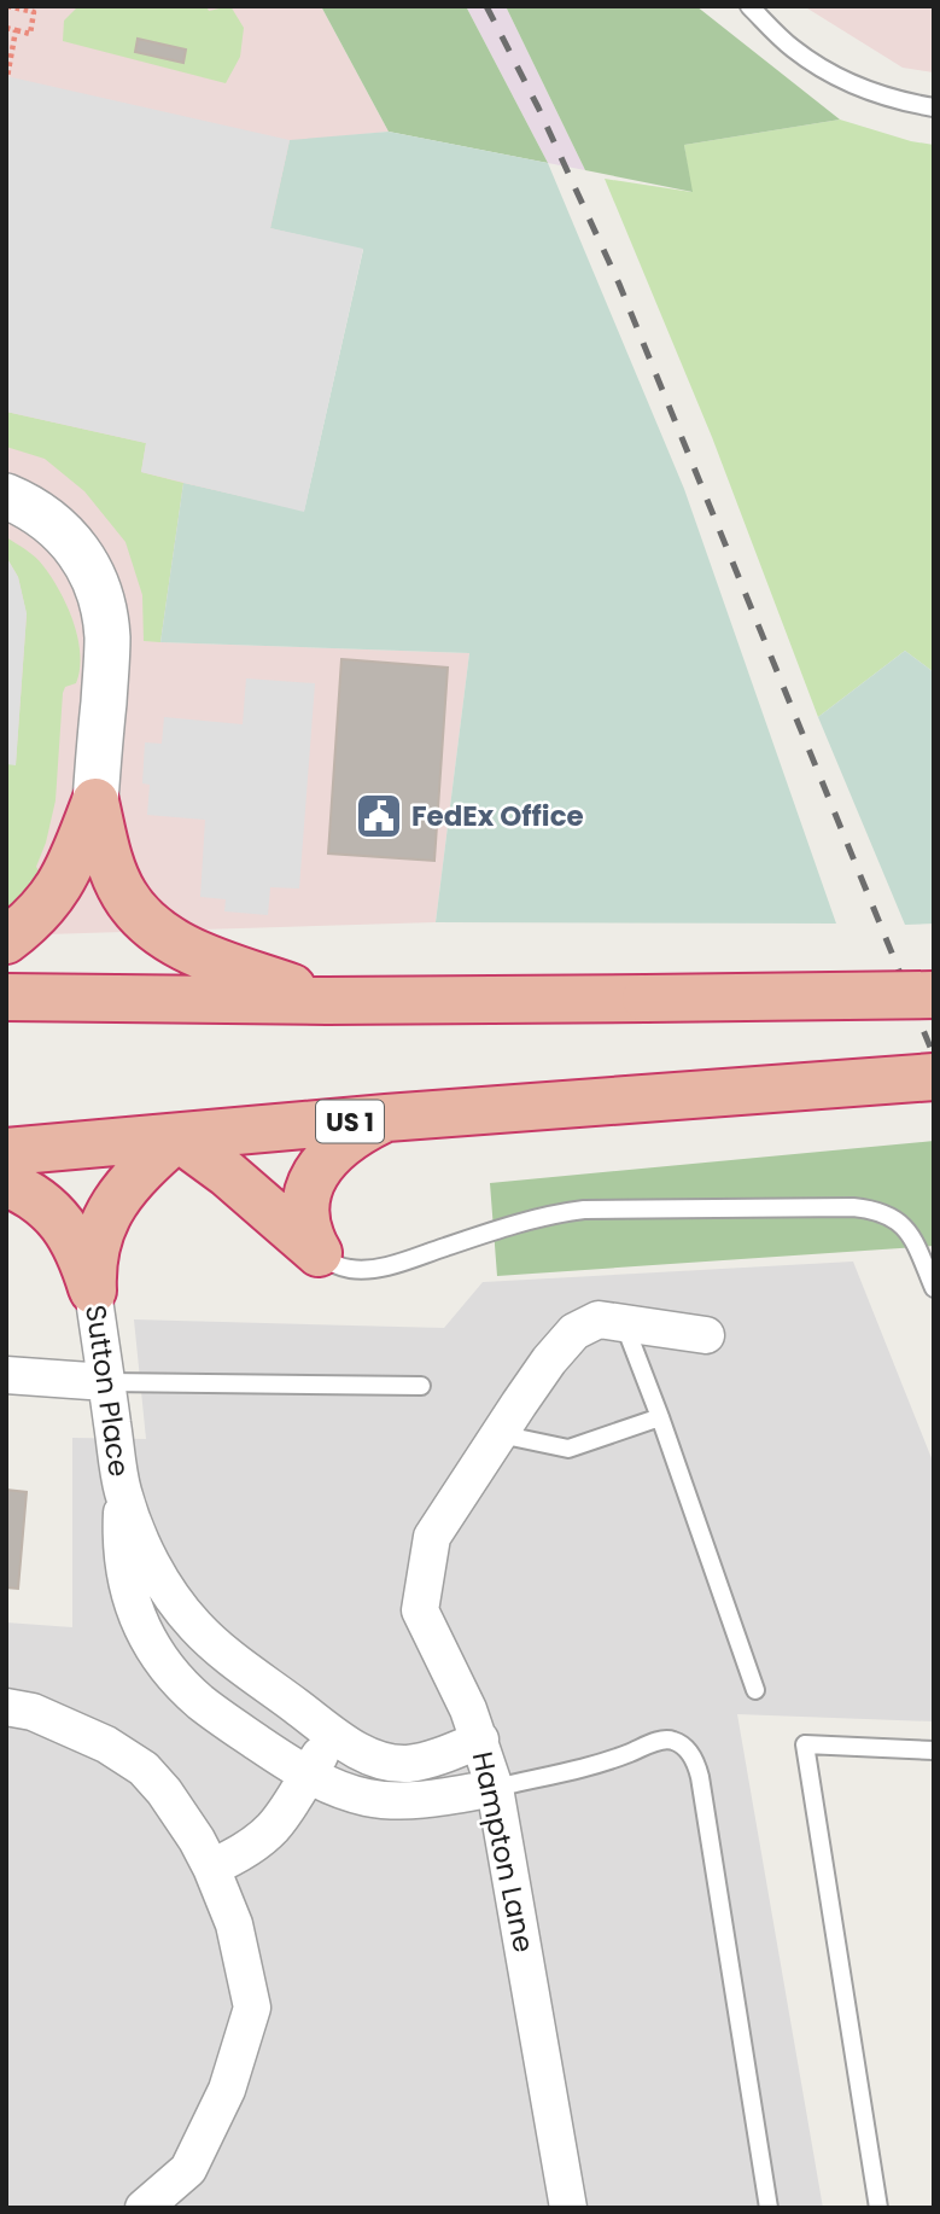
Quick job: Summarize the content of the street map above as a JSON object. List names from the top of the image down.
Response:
{
  "streets": {
    "highway": ["US 1"],
    "street": ["Sutton Place", "Hampton Lane"]
  },
  "crossings": [
    ["Sutton Place", "Hampton Lane"]
  ],
  "places": {
    "public building": ["FedEx Office"]
  }
}
